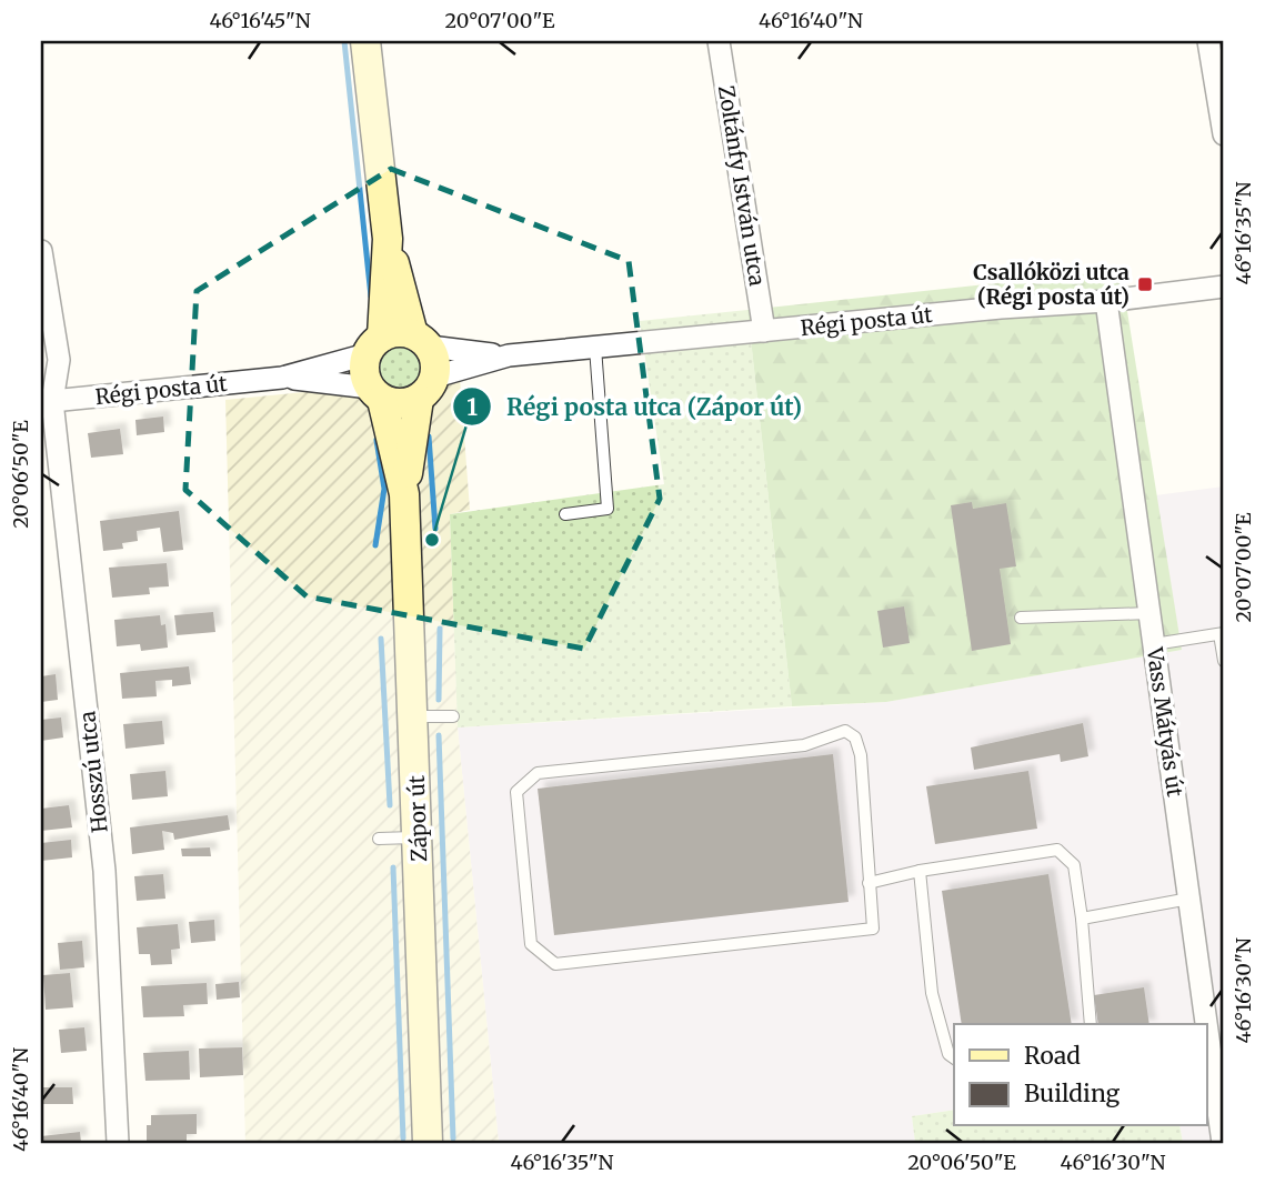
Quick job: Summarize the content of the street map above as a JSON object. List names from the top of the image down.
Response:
{
  "streets": {
    "street": [
      "Zoltánfy István utca",
      "Régi posta út",
      "Vass Mátyás út",
      "Hosszú utca",
      "Zápor út"
    ]
  },
  "crossings": [
    ["Zoltánfy István utca", "Régi posta út"],
    ["Régi posta út", "Vass Mátyás út"],
    ["Régi posta út", "Hosszú utca"],
    ["Régi posta út", "Zápor út"]
  ],
  "places": {
    "transit": ["Csallóközi utca (Régi posta út)"],
    "other": ["Régi posta utca (Zápor út)"]
  },
  "legend": ["Road", "Building"],
  "coordinates": [
    "46°16'45\"N",
    "20°07'00\"E",
    "46°16'40\"N",
    "46°16'35\"N",
    "20°06'50\"E",
    "46°16'30\"N"
  ]
}
